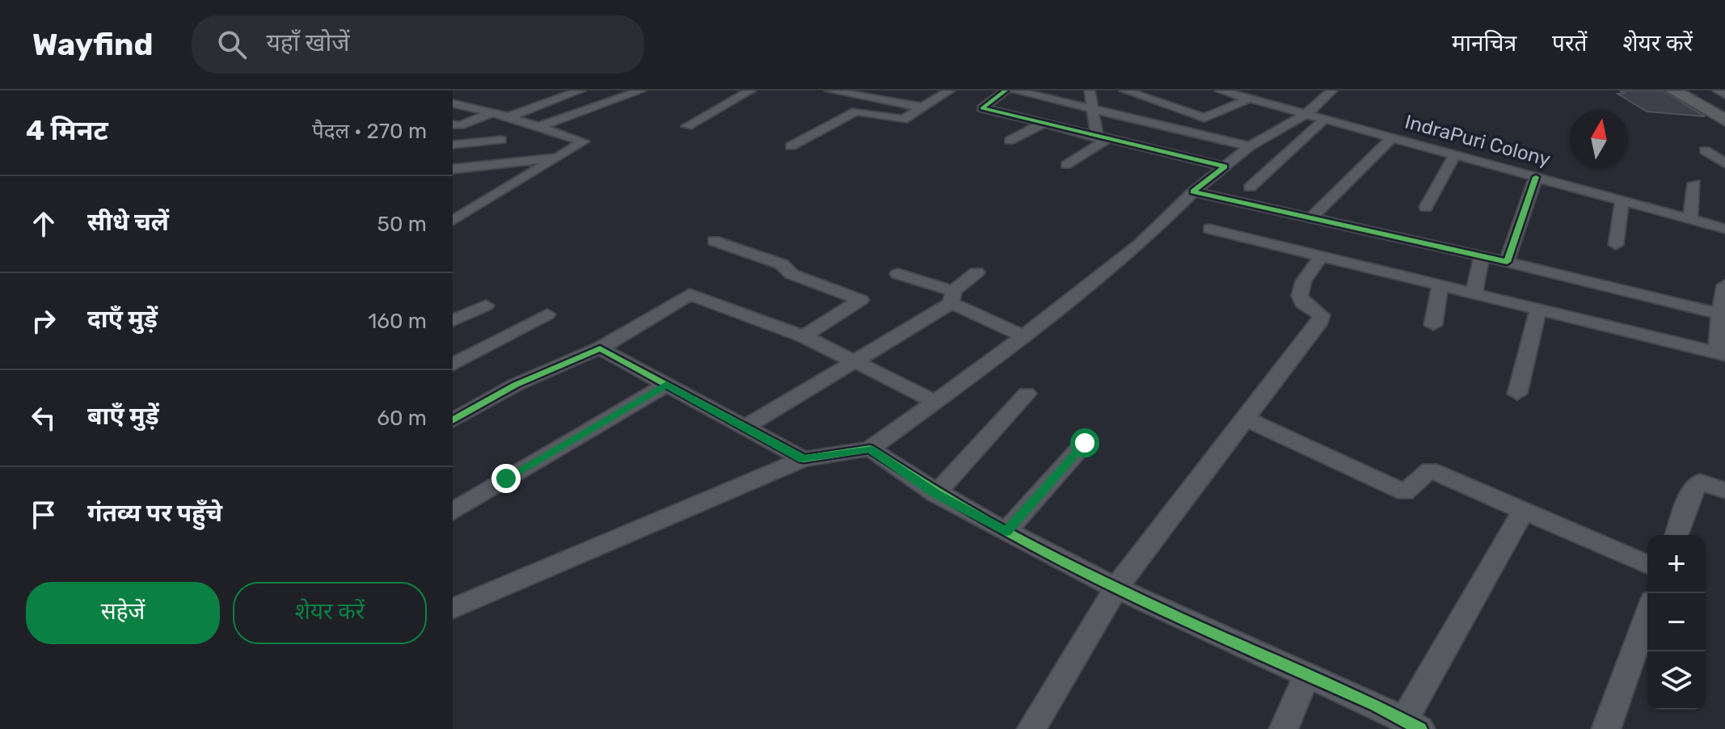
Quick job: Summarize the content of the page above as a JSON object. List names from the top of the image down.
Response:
{
  "streets": {
    "street": ["IndraPuri Colony"]
  },
  "north": "top",
  "page": {
    "header": "Wayfind",
    "search": "यहाँ खोजें",
    "nav": ["मानचित्र", "परतें", "शेयर करें"],
    "heading": ["4 मिनट", "पैदल · 270 m"],
    "list": [
      ["सीधे चलें", "50 m"],
      ["दाएँ मुड़ें", "160 m"],
      ["बाएँ मुड़ें", "60 m"],
      "गंतव्य पर पहुँचे"
    ],
    "map_buttons": ["+", "−"],
    "buttons": ["सहेजें", "शेयर करें"]
  }
}
